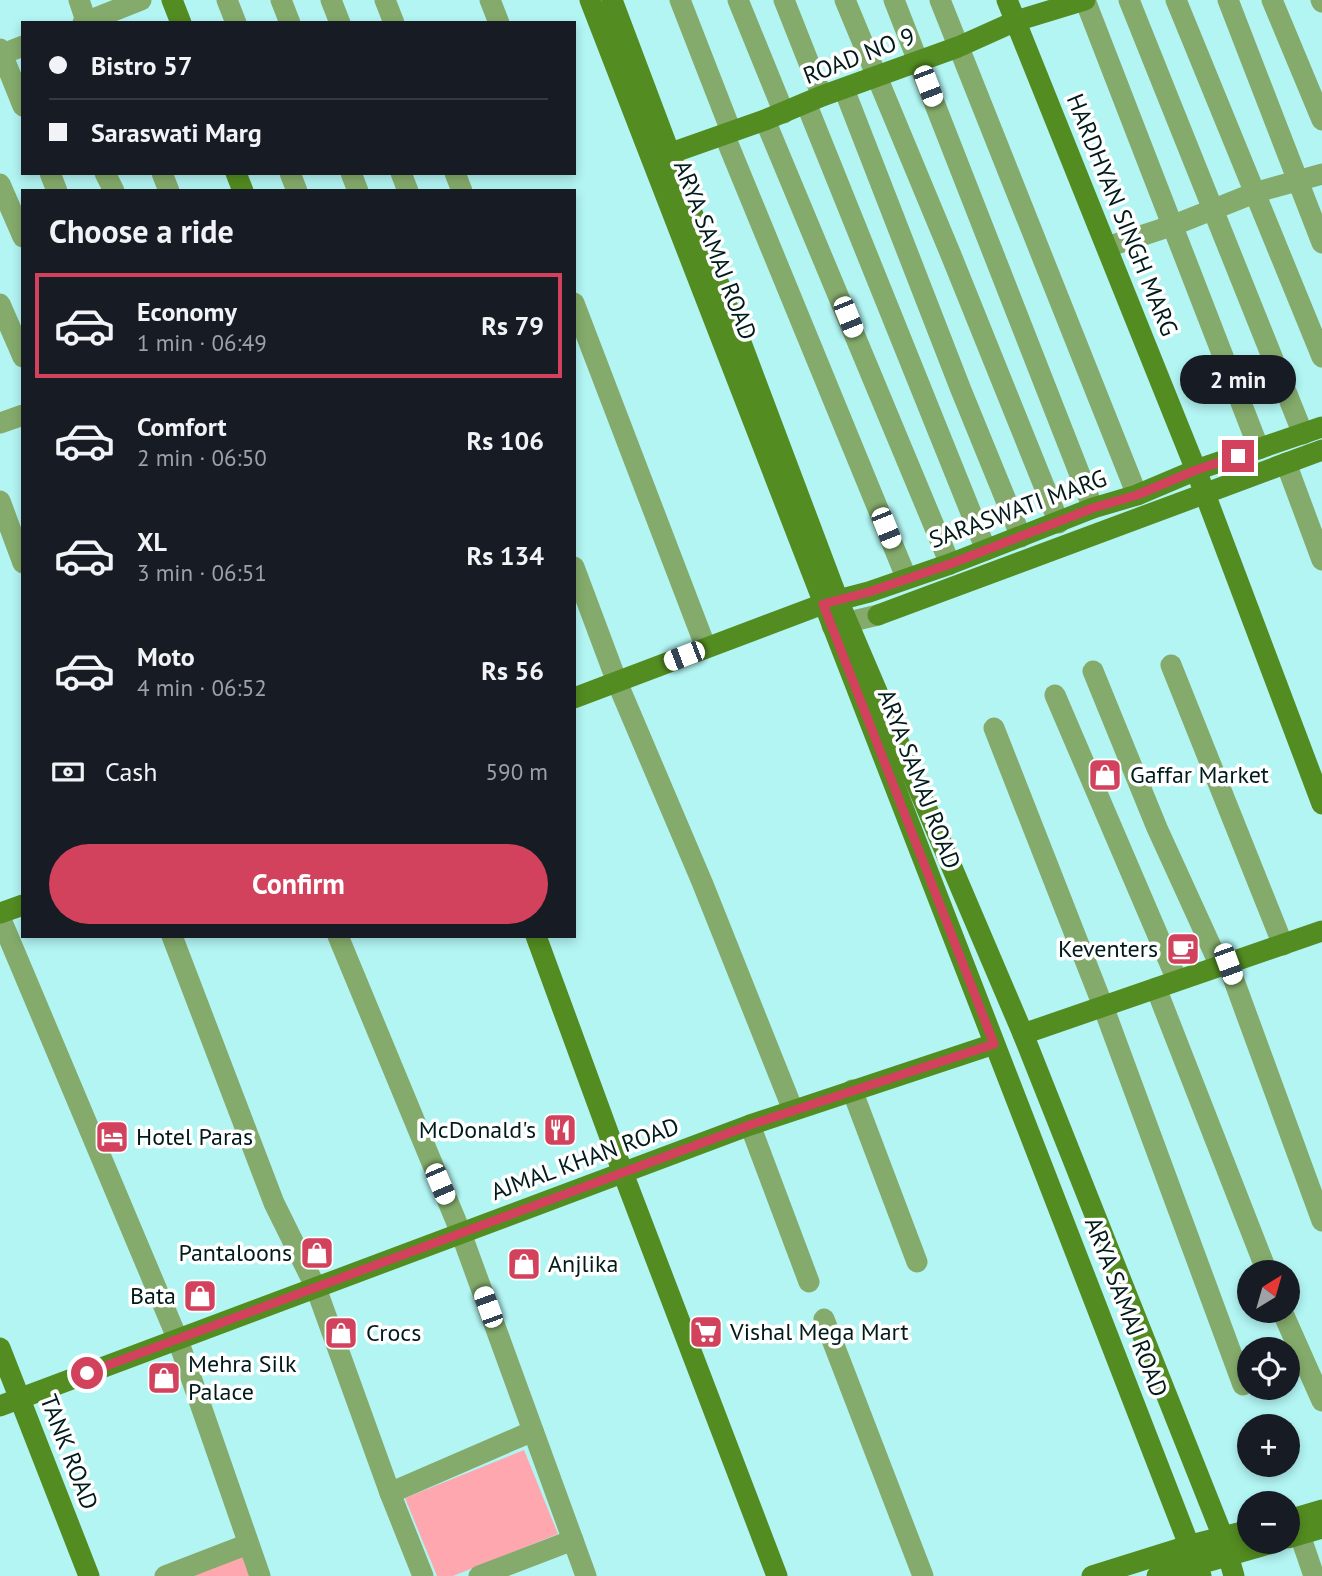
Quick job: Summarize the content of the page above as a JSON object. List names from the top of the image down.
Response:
{
  "streets": {
    "street": [
      "ROAD NO 9",
      "HARDHYAN SINGH MARG",
      "ARYA SAMAJ ROAD",
      "SARASWATI MARG",
      "AJMAL KHAN ROAD",
      "TANK ROAD"
    ]
  },
  "crossings": [
    ["ROAD NO 9", "HARDHYAN SINGH MARG"],
    ["ROAD NO 9", "ARYA SAMAJ ROAD"],
    ["HARDHYAN SINGH MARG", "SARASWATI MARG"],
    ["ARYA SAMAJ ROAD", "SARASWATI MARG"],
    ["ARYA SAMAJ ROAD", "AJMAL KHAN ROAD"],
    ["AJMAL KHAN ROAD", "TANK ROAD"]
  ],
  "places": {
    "shop": [
      "Gaffar Market",
      "Pantaloons",
      "Anjlika",
      "Bata",
      "Crocs",
      "Mehra Silk Palace"
    ],
    "cafe": ["Keventers"],
    "restaurant": ["McDonald's"],
    "hotel": ["Hotel Paras"],
    "supermarket": ["Vishal Mega Mart"]
  },
  "north": "top right",
  "page": {
    "banner": ["Bistro 57", "Saraswati Marg"],
    "heading": "Choose a ride",
    "list": [
      {
        "name": "Economy",
        "note": "1 min · 06:49",
        "value": "Rs 79"
      },
      {
        "name": "Comfort",
        "note": "2 min · 06:50",
        "value": "Rs 106"
      },
      {
        "name": "XL",
        "note": "3 min · 06:51",
        "value": "Rs 134"
      },
      {
        "name": "Moto",
        "note": "4 min · 06:52",
        "value": "Rs 56"
      }
    ],
    "bubble": "2 min",
    "pay": ["Cash", "590 m"],
    "buttons": "Confirm",
    "map_buttons": ["+", "−"]
  }
}
